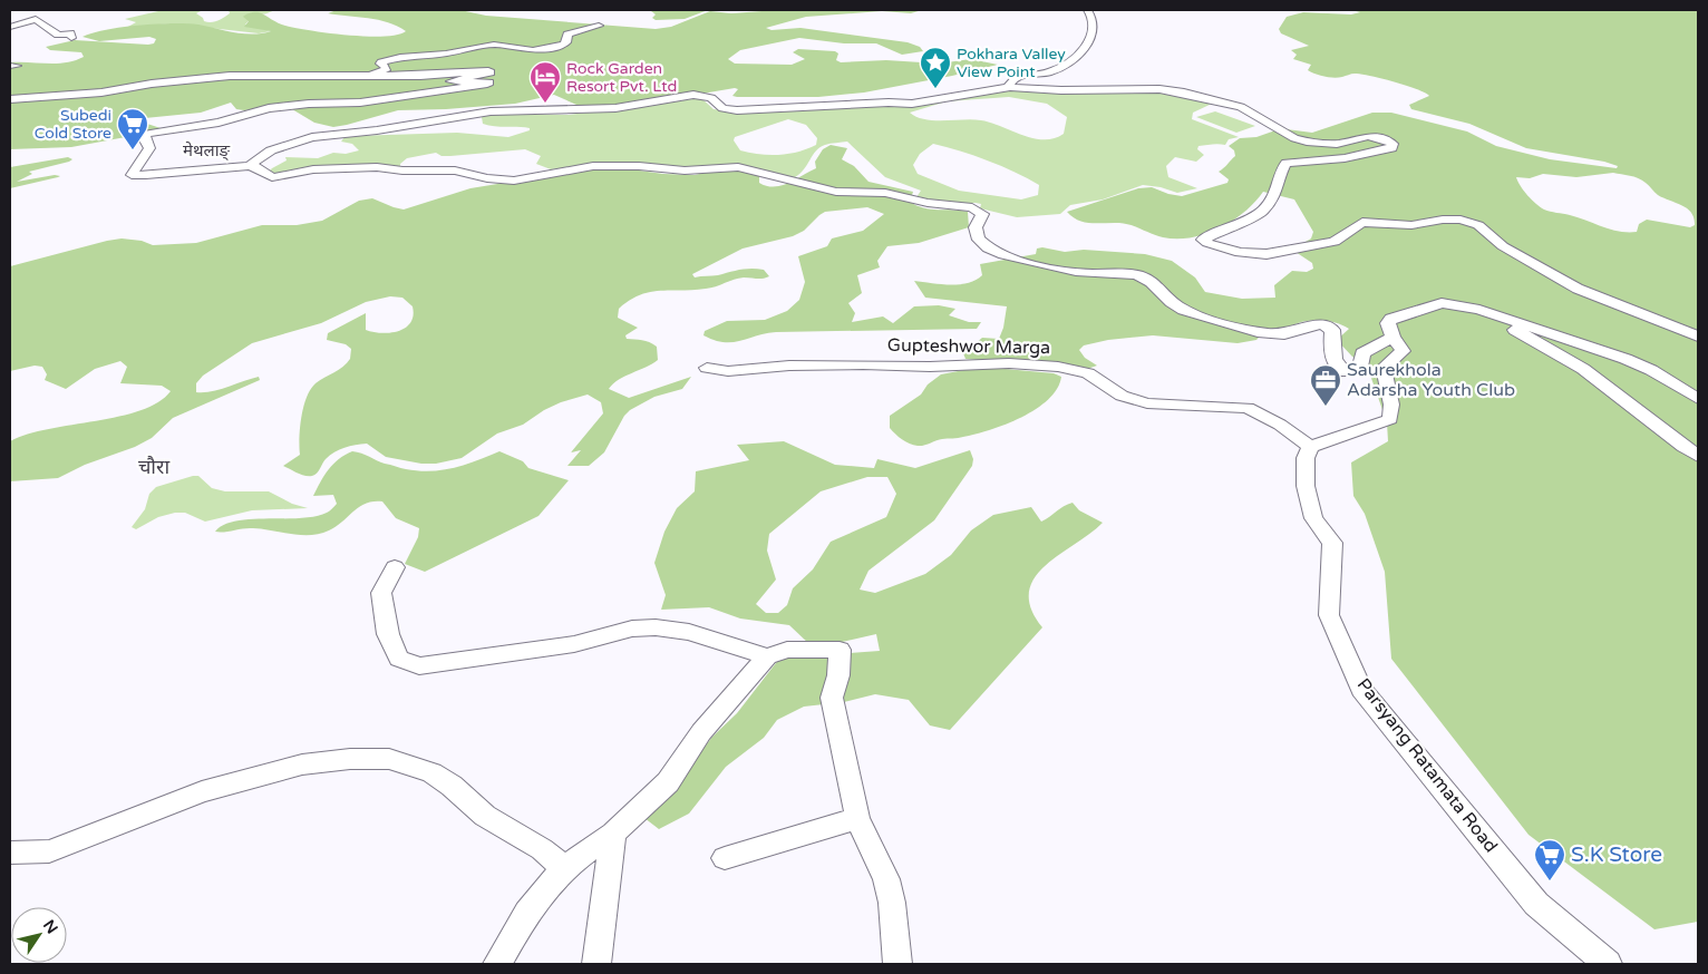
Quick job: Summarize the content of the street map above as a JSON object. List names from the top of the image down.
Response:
{
  "streets": {
    "street": ["Gupteshwor Marga", "Parsyang Ratamata Road"]
  },
  "crossings": [
    ["Gupteshwor Marga", "Parsyang Ratamata Road"]
  ],
  "districts": ["मेथलाङ्", "चौरा"],
  "places": {
    "place": ["Pokhara Valley View Point"],
    "hotel": ["Rock Garden Resort Pvt. Ltd"],
    "supermarket": ["Subedi Cold Store", "S.K Store"],
    "office": ["Saurekhola Adarsha Youth Club"]
  },
  "north": "top right"
}
